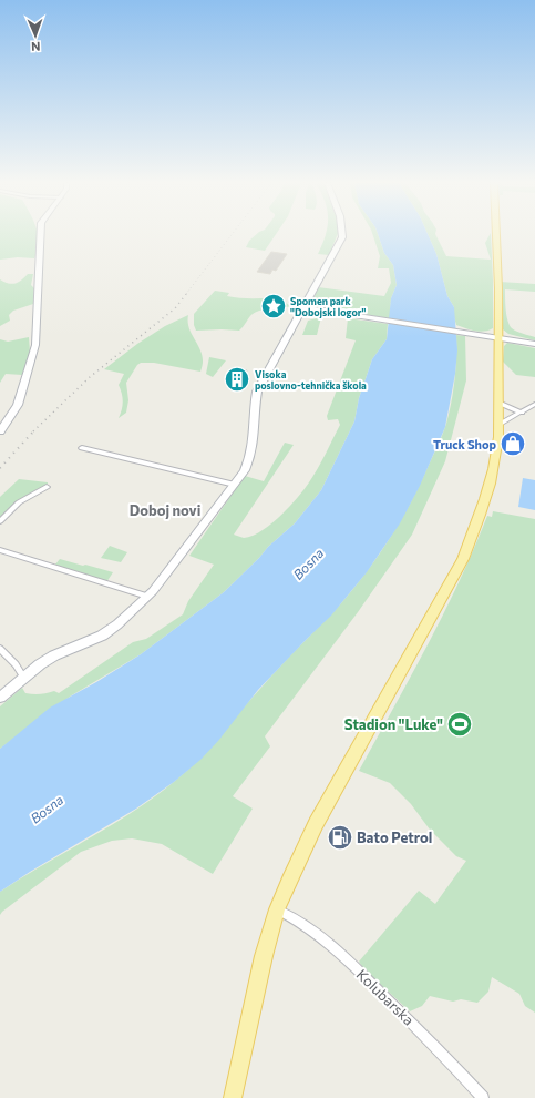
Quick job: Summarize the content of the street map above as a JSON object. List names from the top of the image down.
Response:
{
  "streets": {
    "street": ["Kolubarska"]
  },
  "districts": ["Doboj novi"],
  "water": ["Bosna"],
  "places": {
    "place": ["Spomen park \"Dobojski logor\""],
    "building": ["Visoka poslovno-tehnička škola"],
    "shop": ["Truck Shop"],
    "sports": ["Stadion \"Luke\""],
    "fuel station": ["Bato Petrol"]
  },
  "north": "bottom"
}
